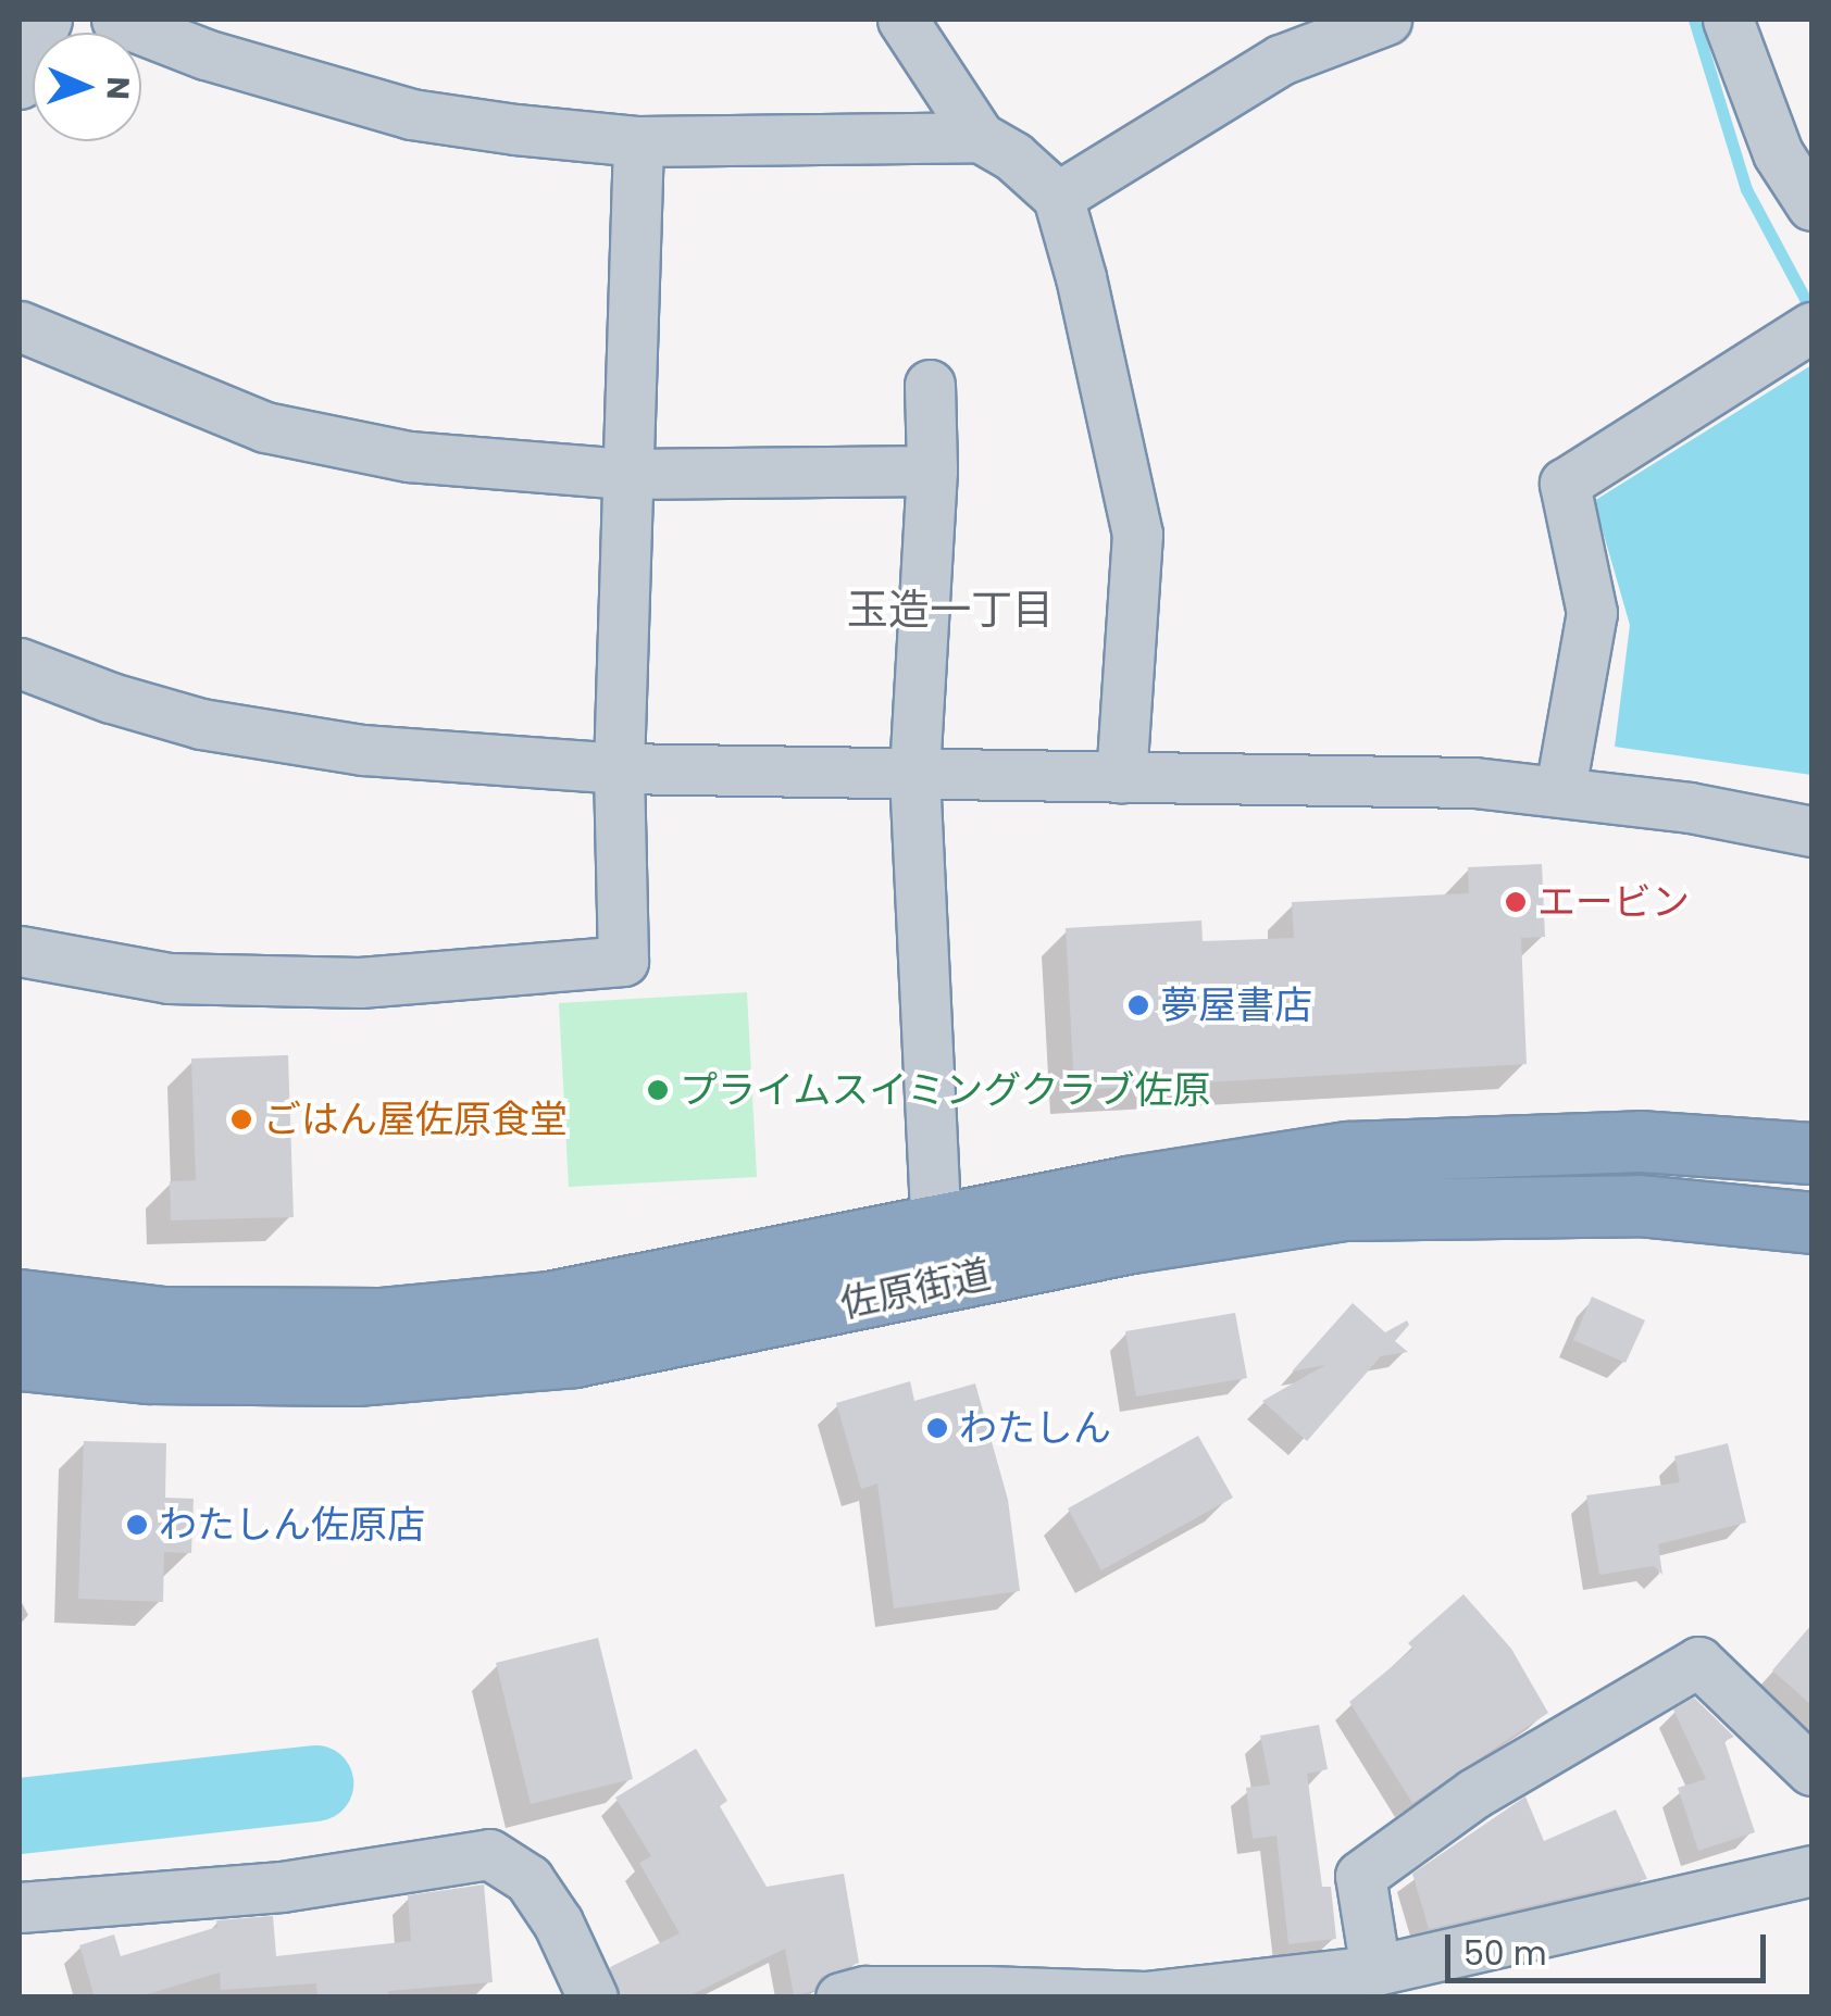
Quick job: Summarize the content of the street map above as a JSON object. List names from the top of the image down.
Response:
{
  "streets": {
    "highway": ["佐原街道"]
  },
  "districts": ["玉造一丁目"],
  "places": [
    "エービン",
    "夢屋書店",
    "プライムスイミングクラブ佐原",
    "ごはん屋佐原食堂",
    "わたしん",
    "わたしん佐原店"
  ],
  "scale_bar": "50 m",
  "north": "right"
}
